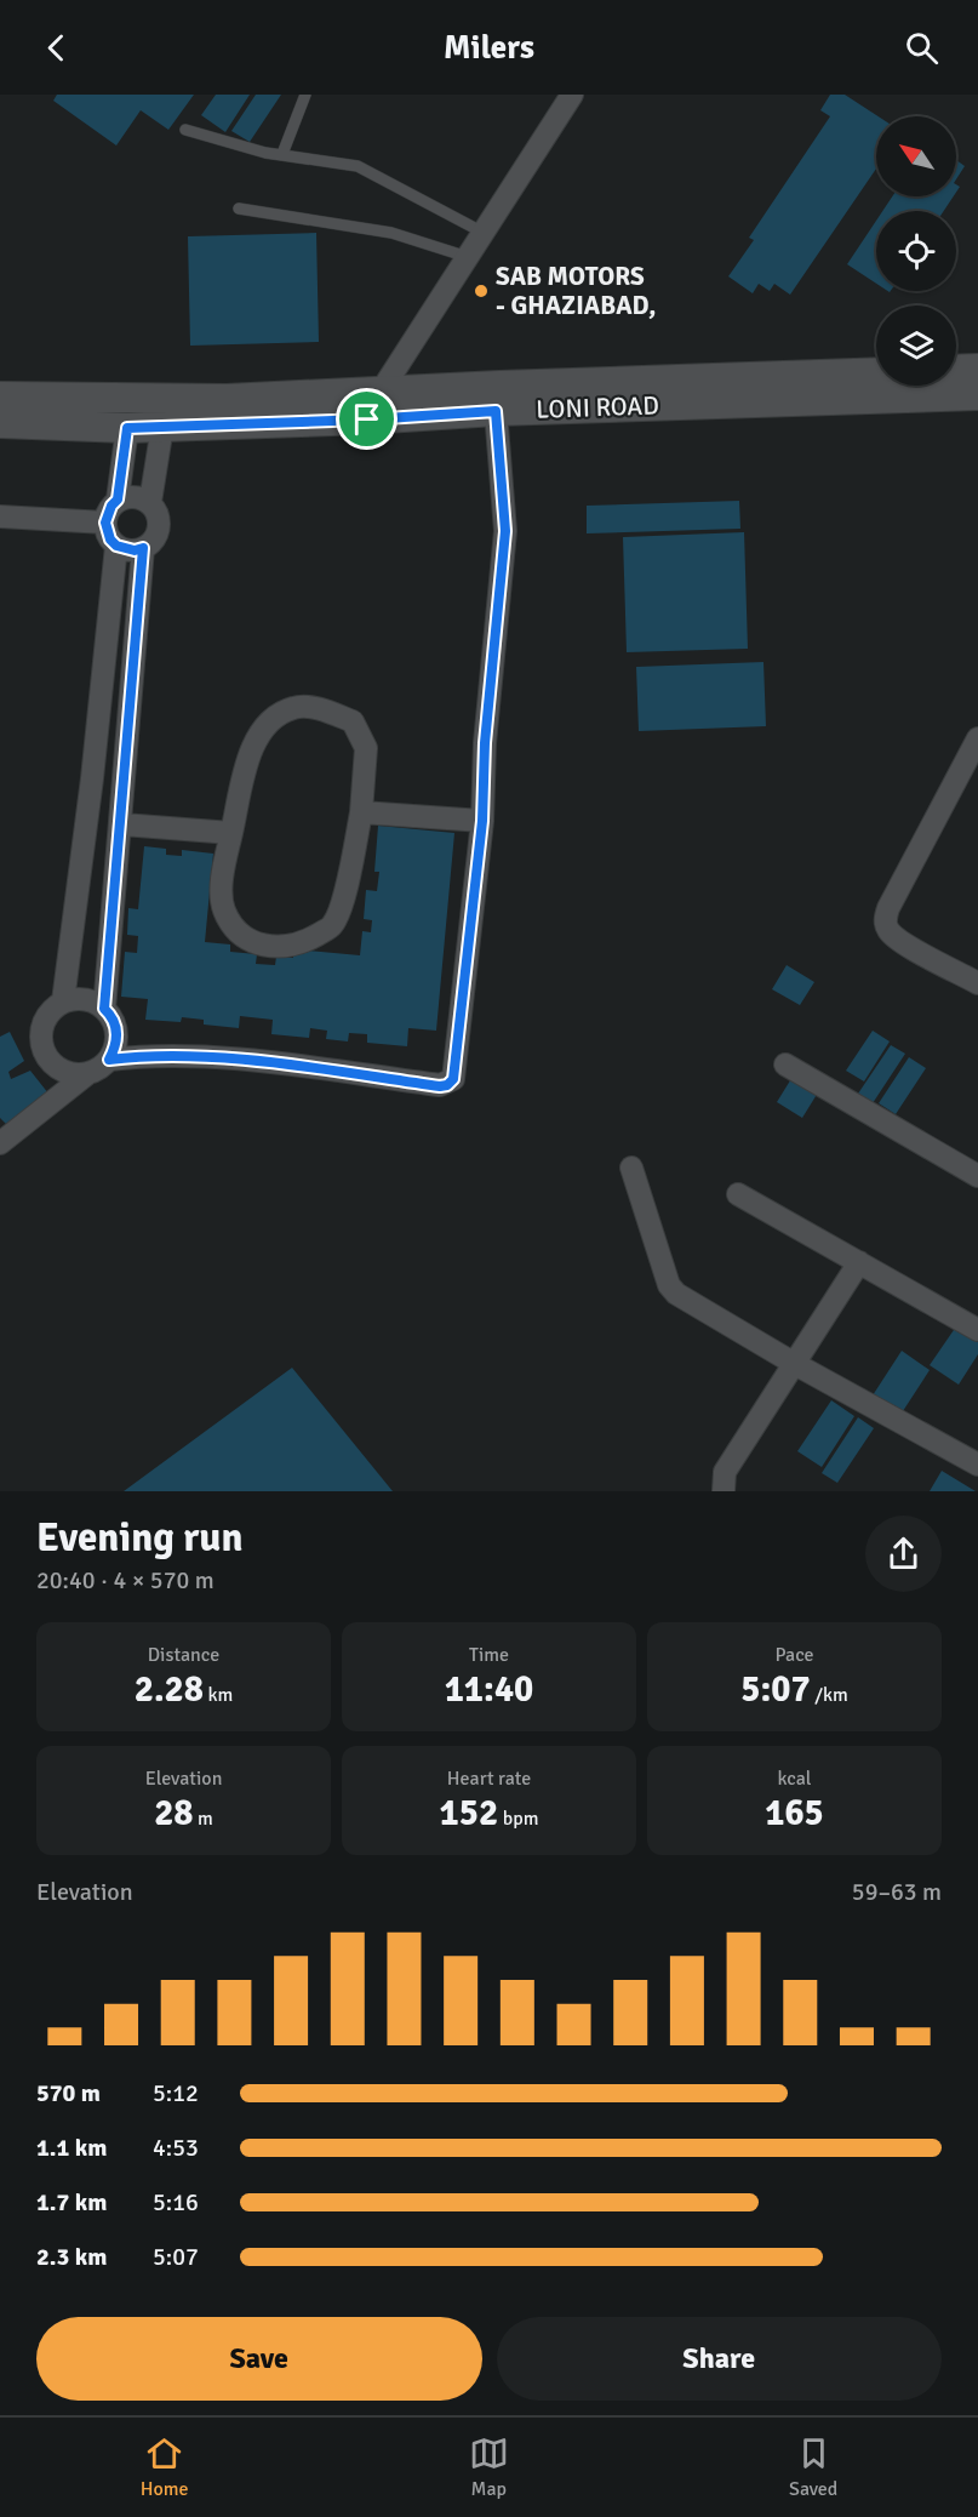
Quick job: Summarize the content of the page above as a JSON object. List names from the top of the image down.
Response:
{
  "streets": {
    "street": ["LONI ROAD"]
  },
  "places": ["SAB MOTORS - GHAZIABAD,"],
  "north": "top left",
  "page": {
    "header": "Milers",
    "heading": ["Evening run", "20:40 · 4 × 570 m"],
    "stats": [
      ["Distance", "2.28 km"],
      ["Time", "11:40"],
      ["Pace", "5:07 /km"],
      ["Elevation", "28 m"],
      ["Heart rate", "152 bpm"],
      ["kcal", "165"]
    ],
    "chart": ["Elevation", "59–63 m"],
    "list": [
      {
        "name": "570 m",
        "note": "5:12"
      },
      {
        "name": "1.1 km",
        "note": "4:53"
      },
      {
        "name": "1.7 km",
        "note": "5:16"
      },
      {
        "name": "2.3 km",
        "note": "5:07"
      }
    ],
    "buttons": ["Save", "Share"],
    "tabs": ["Home", "Map", "Saved"]
  }
}
